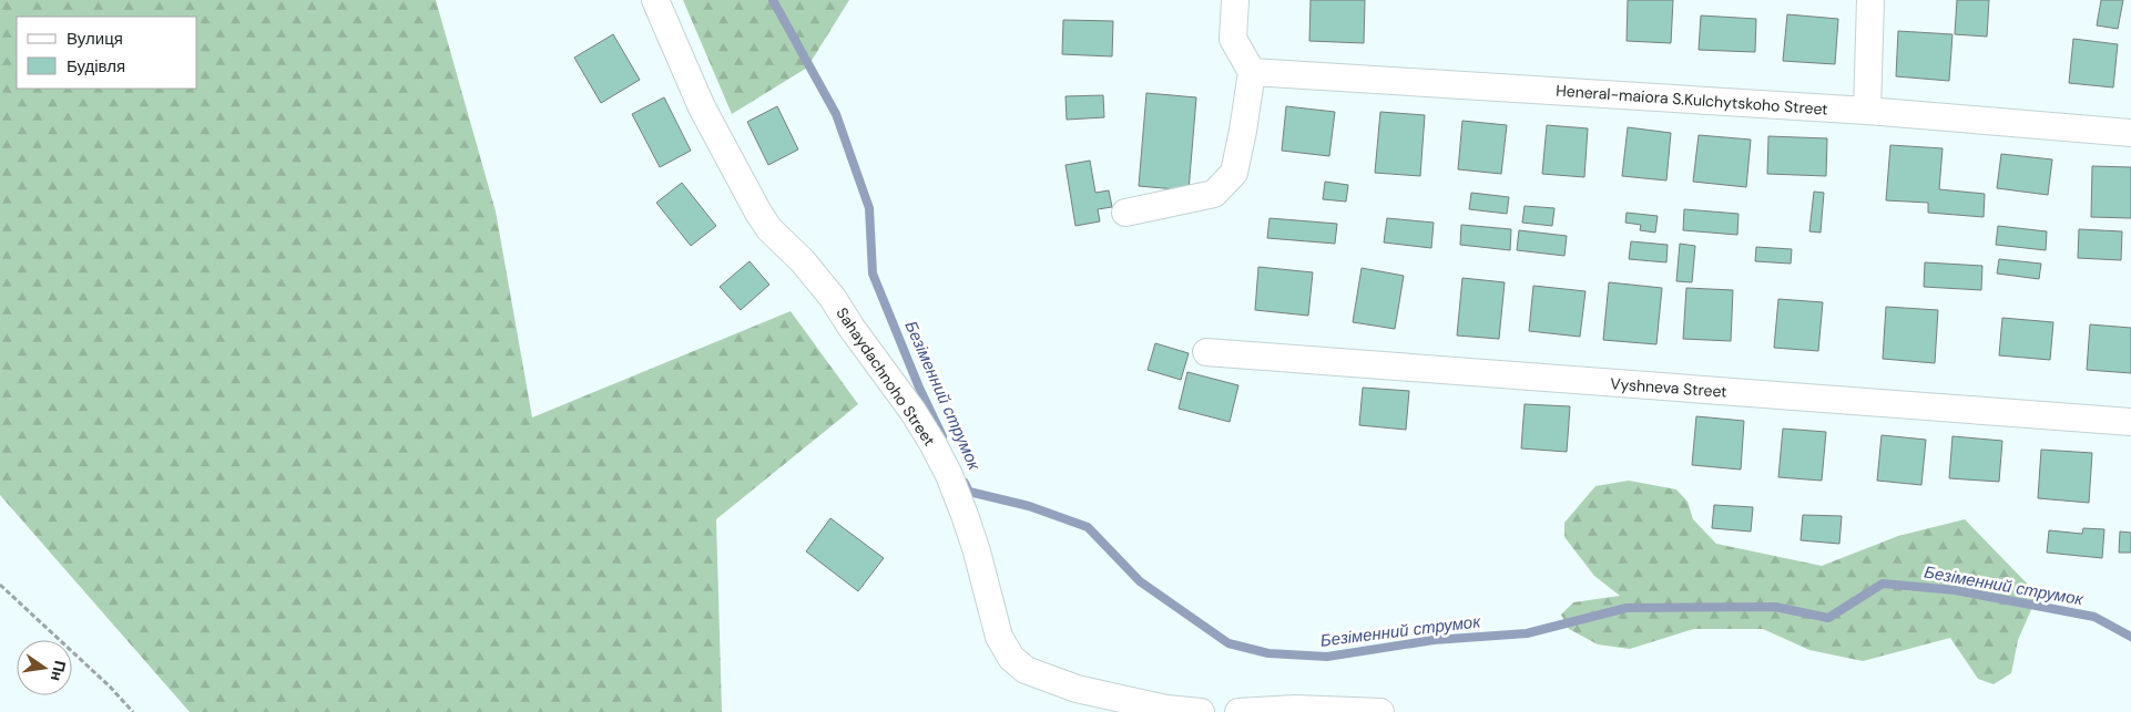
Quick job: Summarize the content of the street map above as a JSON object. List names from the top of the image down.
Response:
{
  "streets": {
    "street": ["Heneral-maiora S.Kulchytskoho Street", "Sahaydachnoho Street", "Vyshneva Street"]
  },
  "water": ["Безіменний струмок"],
  "legend": ["Вулиця", "Будівля"],
  "north": "right"
}
